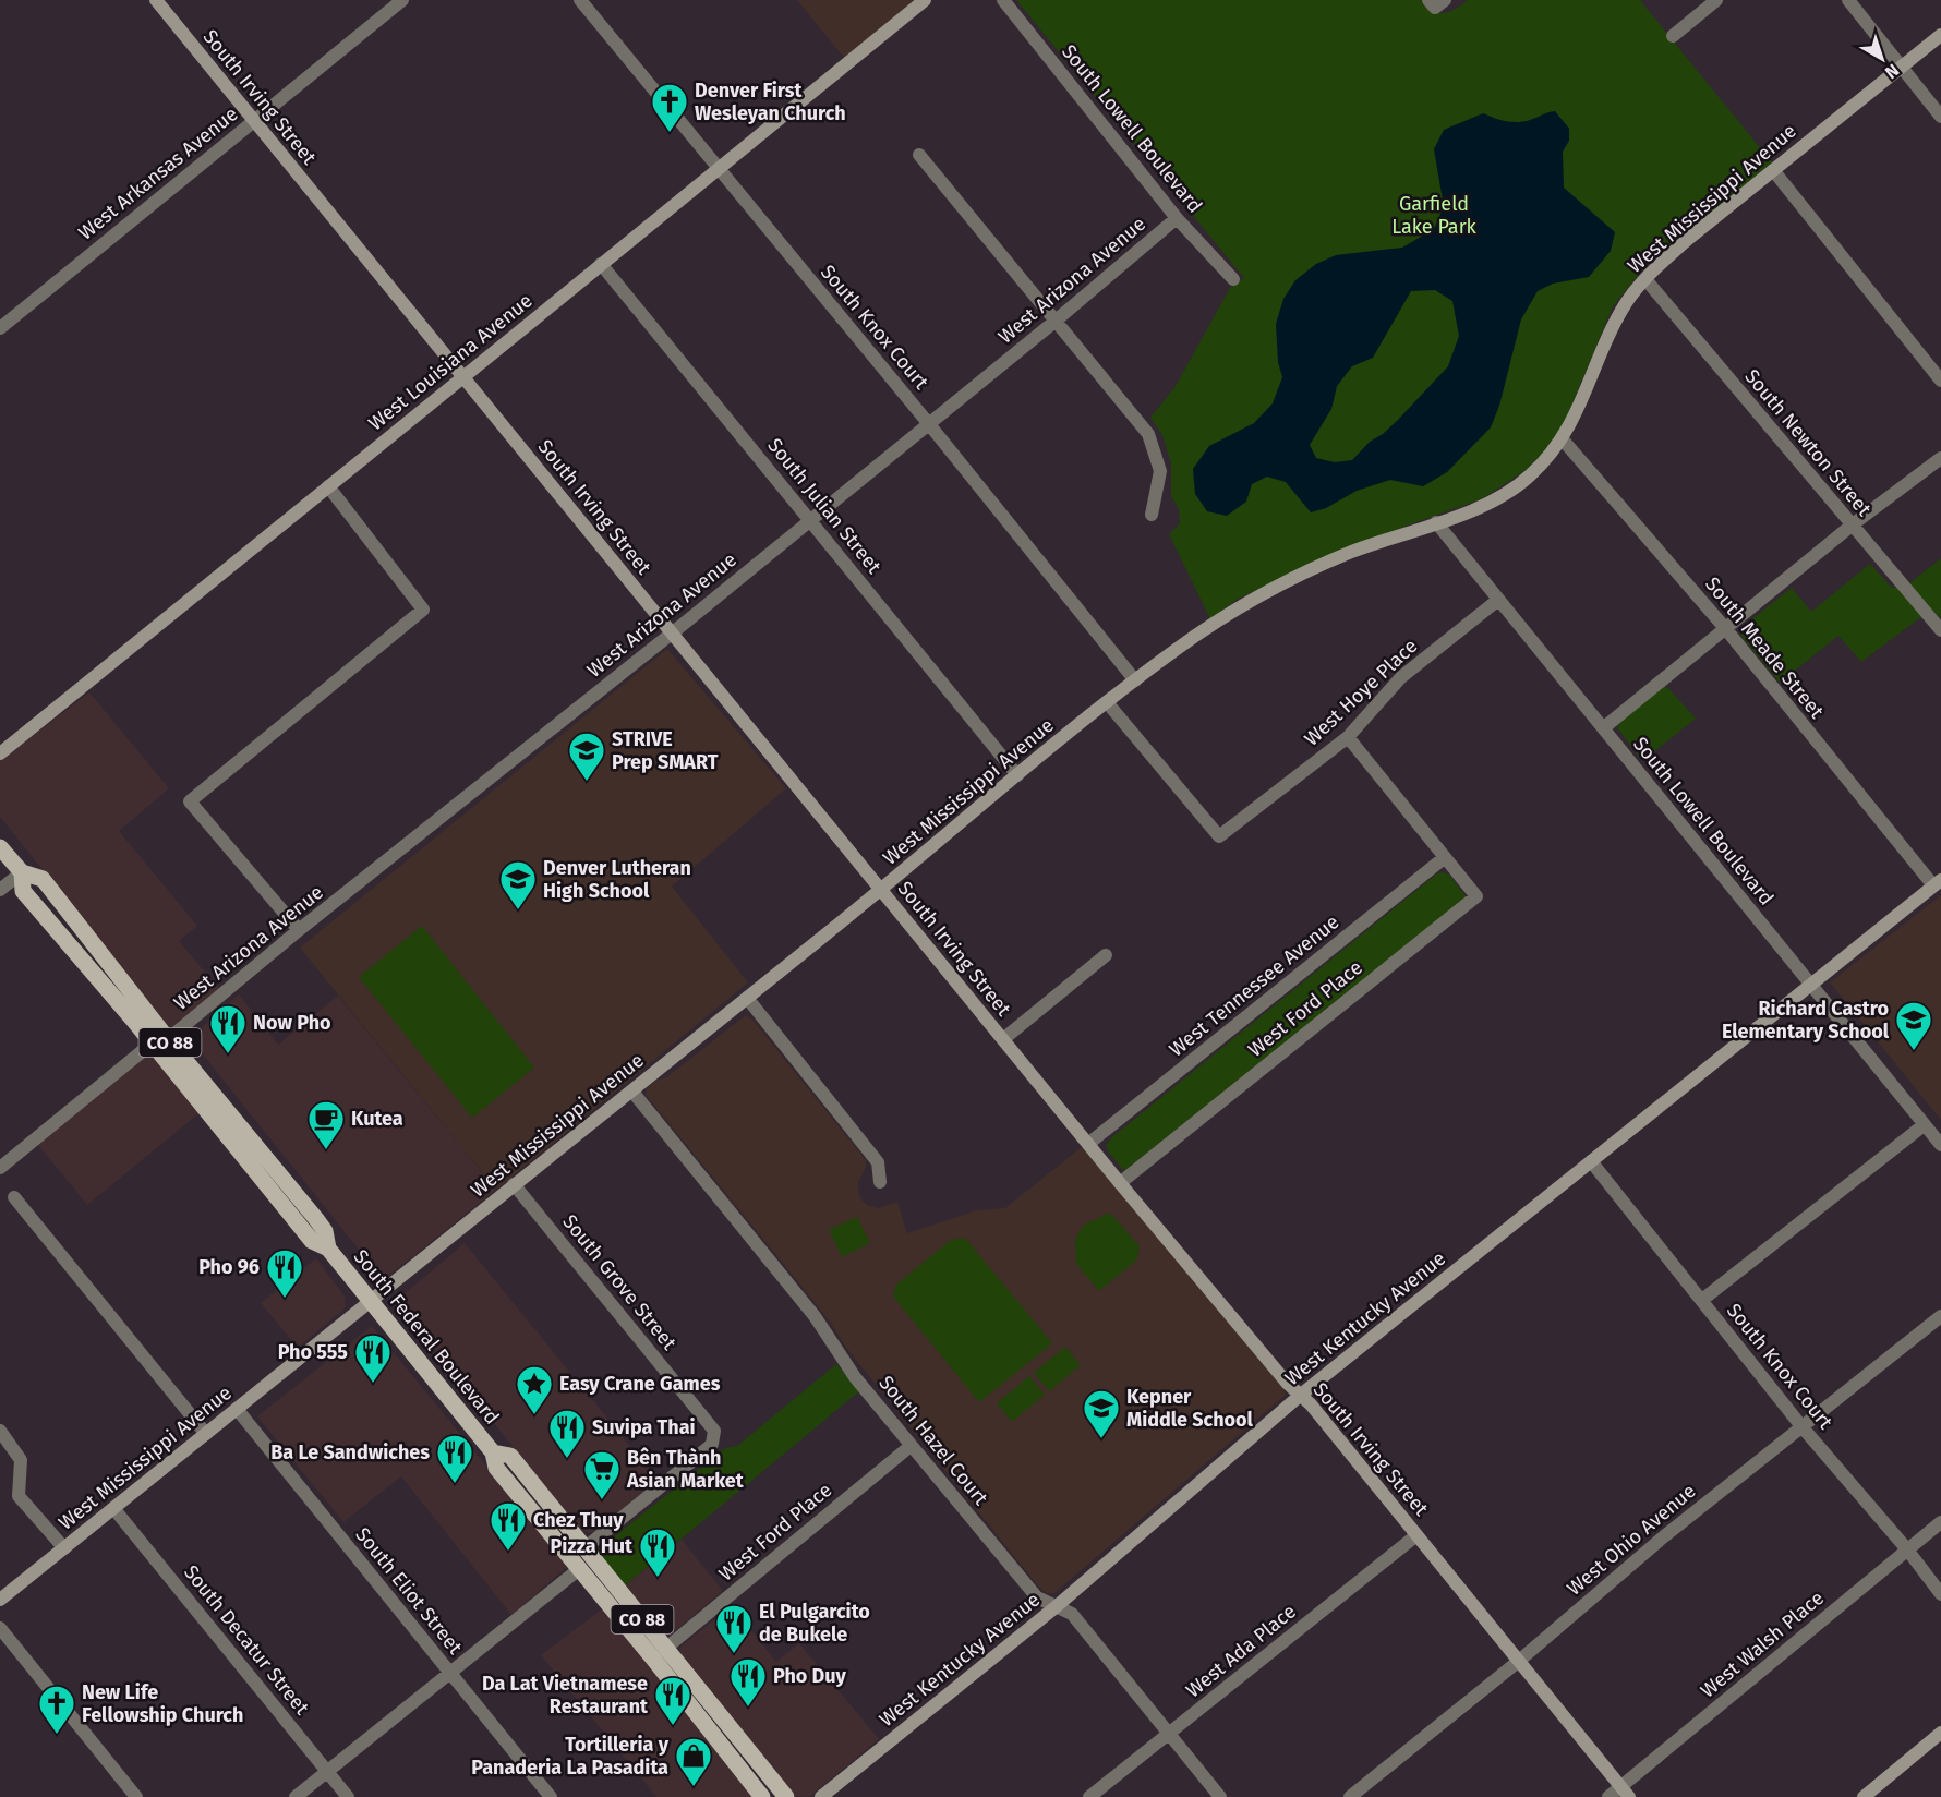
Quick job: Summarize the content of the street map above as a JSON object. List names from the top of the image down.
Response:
{
  "streets": {
    "main road": ["CO 88", "South Federal Boulevard"],
    "street": [
      "South Irving Street",
      "South Lowell Boulevard",
      "West Arkansas Avenue",
      "West Mississippi Avenue",
      "West Arizona Avenue",
      "South Knox Court",
      "West Louisiana Avenue",
      "South Newton Street",
      "South Julian Street",
      "South Meade Street",
      "West Hoye Place",
      "West Tennessee Avenue",
      "West Ford Place",
      "South Grove Street",
      "West Kentucky Avenue",
      "South Hazel Court",
      "West Ohio Avenue",
      "South Eliot Street",
      "South Decatur Street",
      "West Walsh Place",
      "West Ada Place"
    ]
  },
  "crossings": [
    ["South Irving Street", "West Arkansas Avenue"],
    ["South Irving Street", "West Mississippi Avenue"],
    ["South Irving Street", "West Arizona Avenue"],
    ["South Irving Street", "West Louisiana Avenue"],
    ["South Irving Street", "West Tennessee Avenue"],
    ["South Irving Street", "West Ford Place"],
    ["South Irving Street", "West Kentucky Avenue"],
    ["South Irving Street", "West Ohio Avenue"],
    ["South Irving Street", "West Walsh Place"],
    ["South Irving Street", "West Ada Place"],
    ["South Lowell Boulevard", "West Mississippi Avenue"],
    ["South Lowell Boulevard", "West Arizona Avenue"],
    ["South Lowell Boulevard", "West Hoye Place"],
    ["South Lowell Boulevard", "West Kentucky Avenue"],
    ["West Mississippi Avenue", "South Knox Court"],
    ["West Mississippi Avenue", "South Newton Street"],
    ["West Mississippi Avenue", "South Julian Street"],
    ["West Mississippi Avenue", "South Meade Street"],
    ["West Mississippi Avenue", "West Hoye Place"],
    ["West Mississippi Avenue", "South Grove Street"],
    ["West Mississippi Avenue", "South Federal Boulevard"],
    ["West Mississippi Avenue", "South Hazel Court"],
    ["West Mississippi Avenue", "South Eliot Street"],
    ["West Mississippi Avenue", "South Decatur Street"],
    ["West Arizona Avenue", "South Knox Court"],
    ["West Arizona Avenue", "South Julian Street"],
    ["West Arizona Avenue", "South Federal Boulevard"],
    ["South Knox Court", "West Louisiana Avenue"],
    ["South Knox Court", "West Kentucky Avenue"],
    ["South Knox Court", "West Ohio Avenue"],
    ["South Knox Court", "West Walsh Place"],
    ["West Louisiana Avenue", "South Julian Street"],
    ["South Meade Street", "West Kentucky Avenue"],
    ["West Tennessee Avenue", "West Ford Place"],
    ["West Ford Place", "South Federal Boulevard"],
    ["West Ford Place", "South Hazel Court"],
    ["South Grove Street", "South Federal Boulevard"],
    ["West Kentucky Avenue", "South Hazel Court"],
    ["South Hazel Court", "West Ada Place"]
  ],
  "parks": ["Garfield Lake Park"],
  "places": {
    "church": ["Denver First Wesleyan Church", "New Life Fellowship Church"],
    "school or university": [
      "STRIVE Prep SMART",
      "Denver Lutheran High School",
      "Richard Castro Elementary School",
      "Kepner Middle School"
    ],
    "restaurant": [
      "Now Pho",
      "Pho 96",
      "Pho 555",
      "Suvipa Thai",
      "Ba Le Sandwiches",
      "Chez Thuy",
      "Pizza Hut",
      "El Pulgarcito de Bukele",
      "Pho Duy",
      "Da Lat Vietnamese Restaurant"
    ],
    "cafe": ["Kutea"],
    "place": ["Easy Crane Games"],
    "supermarket": ["Bên Thành Asian Market"],
    "shop": ["Tortilleria y Panaderia La Pasadita"]
  },
  "north": "bottom right"
}
